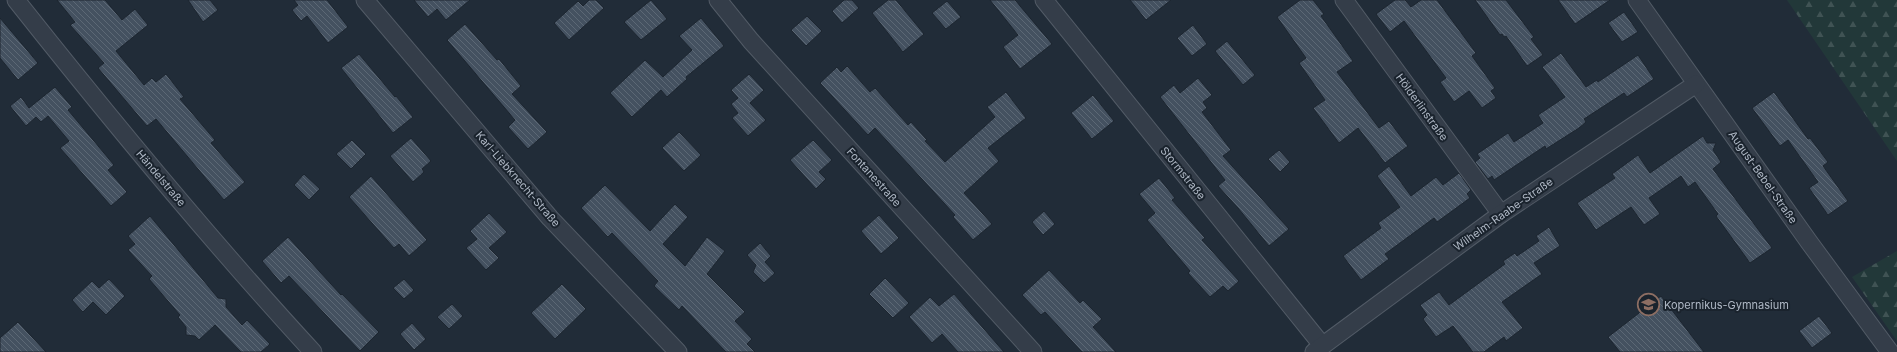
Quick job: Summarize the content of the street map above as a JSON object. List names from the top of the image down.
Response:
{
  "streets": {
    "street": [
      "Hölderlinstraße",
      "Stormstraße",
      "Fontanestraße",
      "August-Bebel-Straße",
      "Händelstraße",
      "Karl-Liebknecht-Straße",
      "Wilhelm-Raabe-Straße"
    ]
  },
  "crossings": [
    ["Hölderlinstraße", "Wilhelm-Raabe-Straße"],
    ["Stormstraße", "Wilhelm-Raabe-Straße"],
    ["August-Bebel-Straße", "Wilhelm-Raabe-Straße"]
  ],
  "places": {
    "school or university": ["Kopernikus-Gymnasium"]
  }
}
